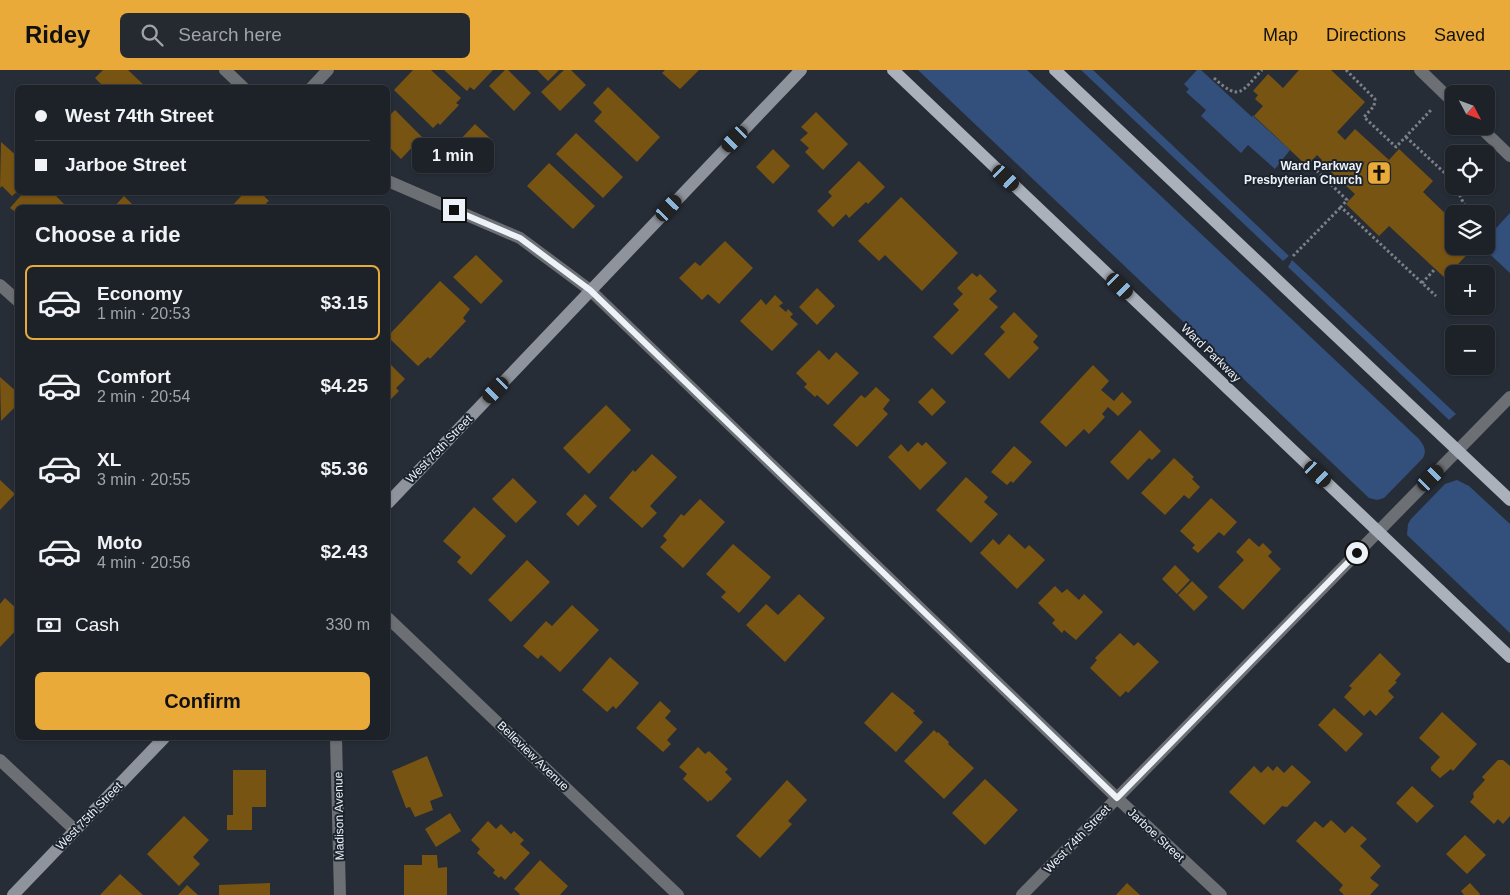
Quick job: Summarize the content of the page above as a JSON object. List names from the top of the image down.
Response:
{
  "streets": {
    "main road": ["Ward Parkway", "West 75th Street"],
    "street": [
      "Belleview Avenue",
      "Madison Avenue",
      "Jarboe Street",
      "West 74th Street"
    ]
  },
  "crossings": [
    ["Ward Parkway", "West 74th Street"],
    ["West 75th Street", "Jarboe Street"],
    ["Jarboe Street", "West 74th Street"]
  ],
  "places": {
    "church": ["Ward Parkway Presbyterian Church"]
  },
  "north": "bottom right",
  "page": {
    "header": "Ridey",
    "search": "Search here",
    "nav": ["Map", "Directions", "Saved"],
    "map_buttons": ["+", "−"],
    "banner": ["West 74th Street", "Jarboe Street"],
    "bubble": "1 min",
    "heading": "Choose a ride",
    "list": [
      {
        "name": "Economy",
        "note": "1 min · 20:53",
        "value": "$3.15"
      },
      {
        "name": "Comfort",
        "note": "2 min · 20:54",
        "value": "$4.25"
      },
      {
        "name": "XL",
        "note": "3 min · 20:55",
        "value": "$5.36"
      },
      {
        "name": "Moto",
        "note": "4 min · 20:56",
        "value": "$2.43"
      }
    ],
    "pay": ["Cash", "330 m"],
    "buttons": "Confirm"
  }
}
